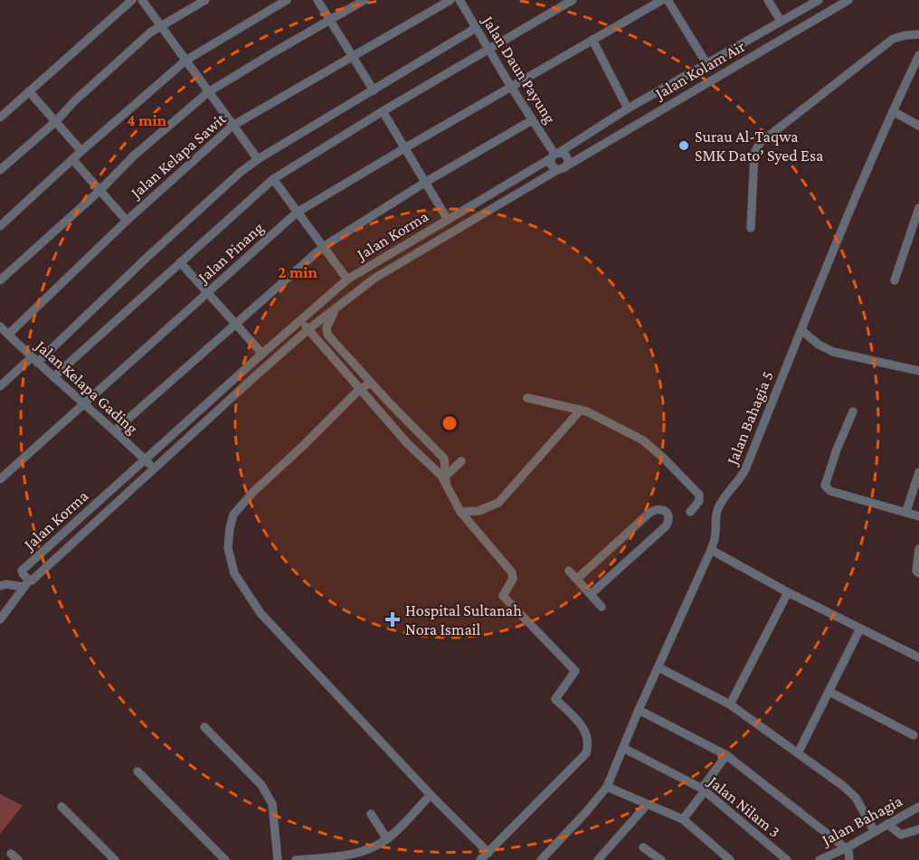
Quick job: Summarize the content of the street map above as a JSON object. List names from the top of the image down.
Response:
{
  "streets": {
    "street": [
      "Jalan Daun Payung",
      "Jalan Kolam Air",
      "Jalan Kelapa Sawit",
      "Jalan Korma",
      "Jalan Pinang",
      "Jalan Kelapa Gading",
      "Jalan Bahagia 5",
      "Jalan Nilam 3",
      "Jalan Bahagia"
    ]
  },
  "crossings": [
    ["Jalan Daun Payung", "Jalan Kolam Air"],
    ["Jalan Daun Payung", "Jalan Korma"],
    ["Jalan Daun Payung", "Jalan Pinang"],
    ["Jalan Kolam Air", "Jalan Korma"],
    ["Jalan Kelapa Sawit", "Jalan Kelapa Gading"],
    ["Jalan Korma", "Jalan Kelapa Gading"],
    ["Jalan Pinang", "Jalan Kelapa Gading"],
    ["Jalan Bahagia 5", "Jalan Nilam 3"]
  ],
  "places": {
    "other": ["Surau Al-Taqwa SMK Dato’ Syed Esa"],
    "health": ["Hospital Sultanah Nora Ismail"]
  },
  "rings": ["4 min", "2 min"]
}
